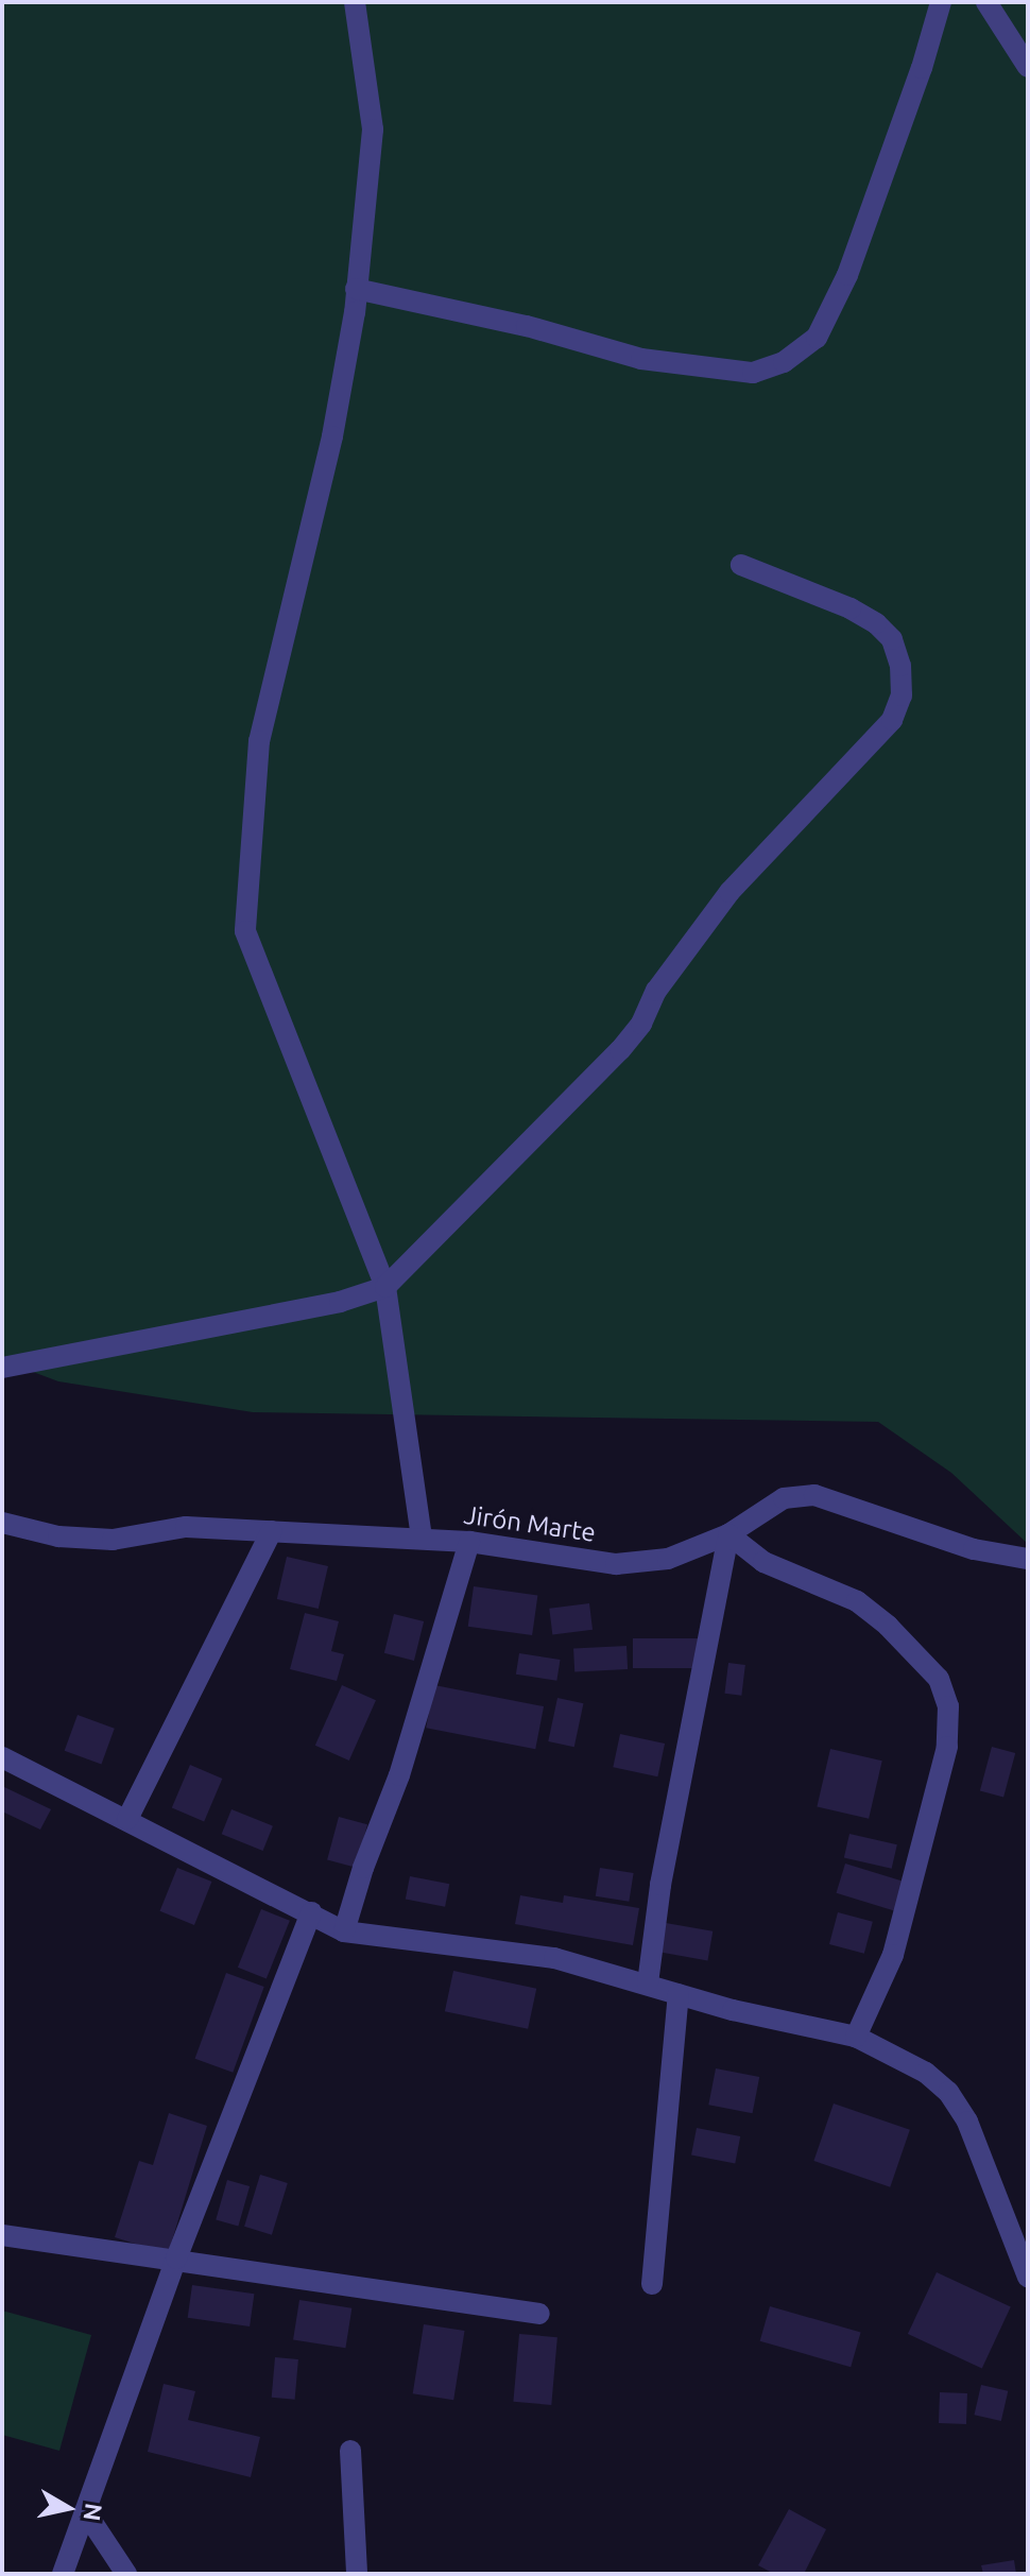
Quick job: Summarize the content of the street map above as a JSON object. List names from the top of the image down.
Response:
{
  "streets": {
    "street": ["Jirón Marte"]
  },
  "north": "right"
}
